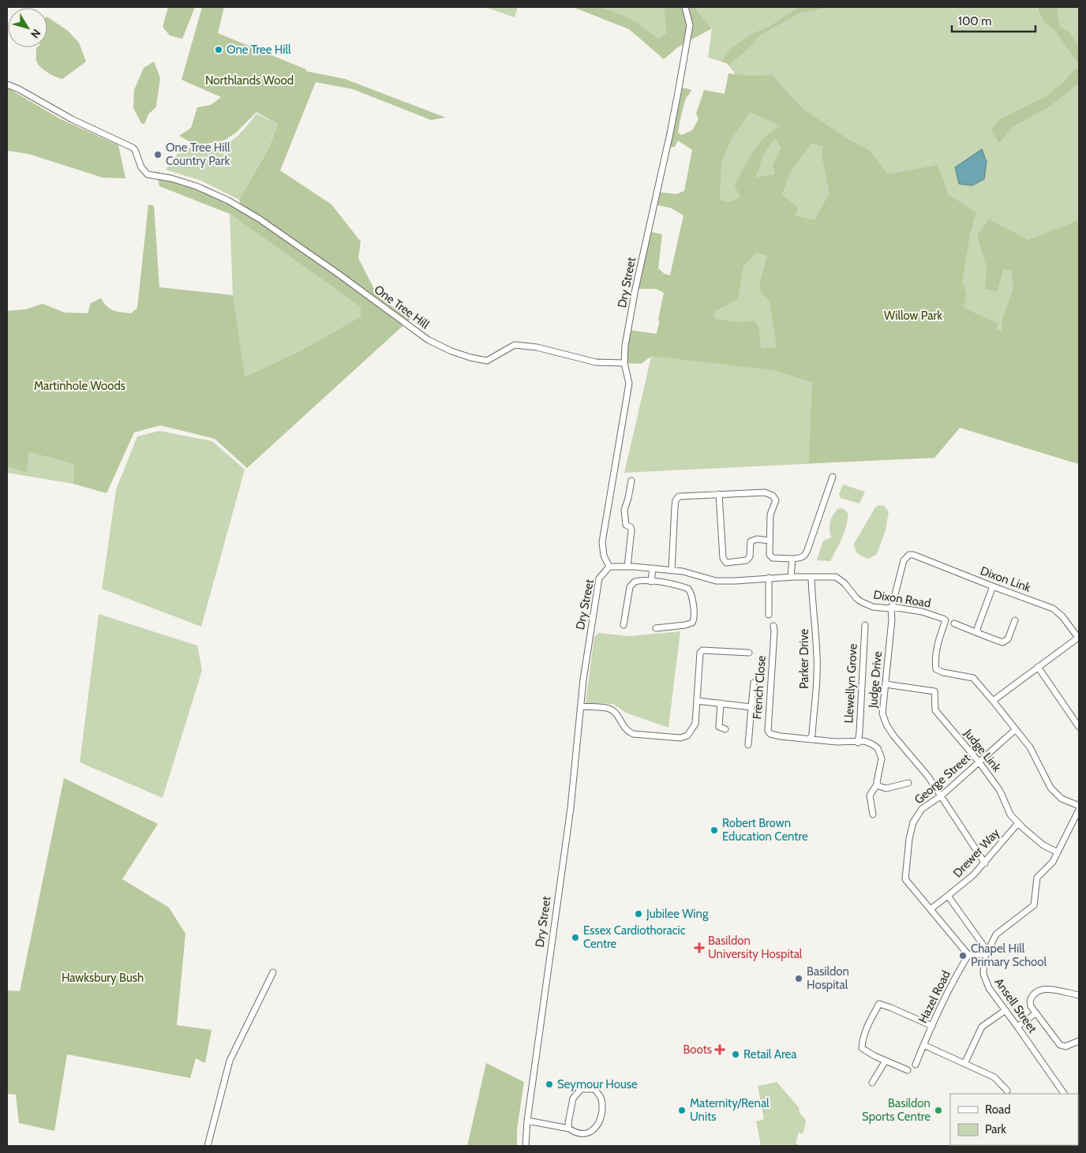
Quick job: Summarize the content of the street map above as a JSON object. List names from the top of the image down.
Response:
{
  "streets": {
    "street": [
      "Dry Street",
      "One Tree Hill",
      "Dixon Link",
      "Dixon Road",
      "Parker Drive",
      "Judge Drive",
      "Llewellyn Grove",
      "French Close",
      "Judge Link",
      "George Street",
      "Drewer Way",
      "Hazel Road",
      "Ansell Street"
    ]
  },
  "crossings": [
    ["Dry Street", "One Tree Hill"],
    ["Dry Street", "Dixon Road"],
    ["Dixon Link", "Dixon Road"],
    ["Dixon Link", "Judge Drive"],
    ["Dixon Road", "Parker Drive"],
    ["Dixon Road", "Judge Drive"],
    ["Dixon Road", "George Street"],
    ["Parker Drive", "French Close"],
    ["Judge Drive", "Judge Link"],
    ["Judge Drive", "George Street"],
    ["Judge Drive", "Drewer Way"],
    ["Llewellyn Grove", "French Close"],
    ["Judge Link", "George Street"],
    ["Judge Link", "Drewer Way"],
    ["George Street", "Drewer Way"],
    ["George Street", "Hazel Road"]
  ],
  "parks": [
    "Northlands Wood",
    "Willow Park",
    "Martinhole Woods",
    "Hawksbury Bush"
  ],
  "places": {
    "other": [
      "One Tree Hill",
      "One Tree Hill Country Park",
      "Robert Brown Education Centre",
      "Jubilee Wing",
      "Essex Cardiothoracic Centre",
      "Chapel Hill Primary School",
      "Basildon Hospital",
      "Retail Area",
      "Seymour House",
      "Maternity/Renal Units",
      "Basildon Sports Centre"
    ],
    "health": ["Basildon University Hospital", "Boots"]
  },
  "legend": ["Road", "Park"],
  "scale_bar": "100 m",
  "north": "bottom right"
}
